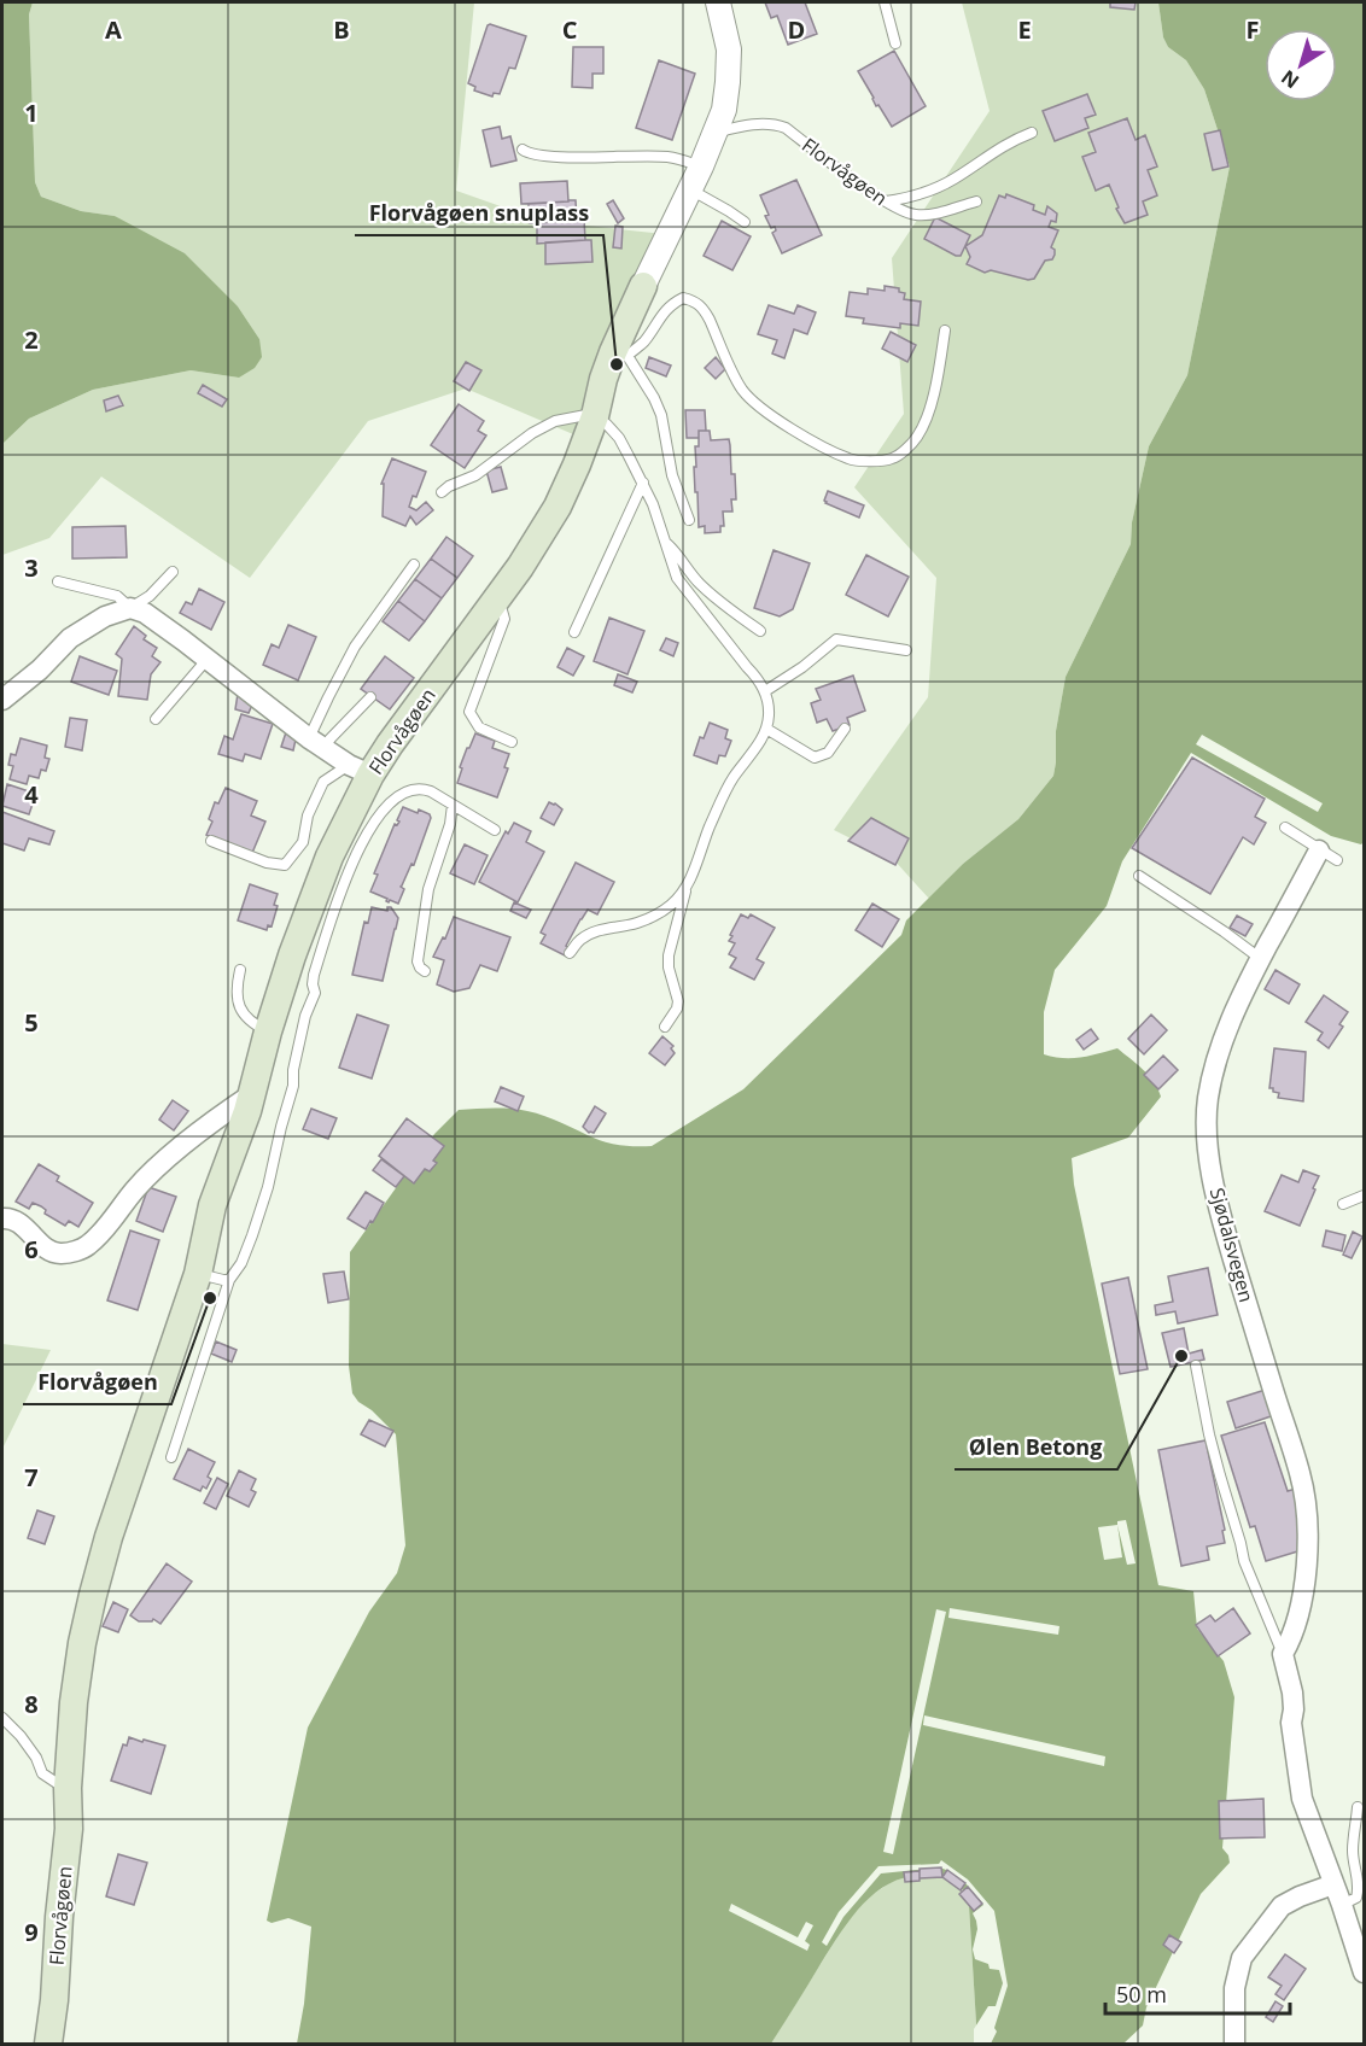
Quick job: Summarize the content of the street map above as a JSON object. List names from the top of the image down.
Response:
{
  "streets": {
    "main road": ["Florvågøen"],
    "street": ["Sjødalsvegen"]
  },
  "places": ["Florvågøen snuplass", "Florvågøen", "Ølen Betong"],
  "scale_bar": "50 m",
  "north": "bottom left",
  "grid": {
    "columns": [
      "A",
      "B",
      "C",
      "D",
      "E",
      "F"
    ],
    "rows": [
      "1",
      "2",
      "3",
      "4",
      "5",
      "6",
      "7",
      "8",
      "9"
    ]
  }
}
